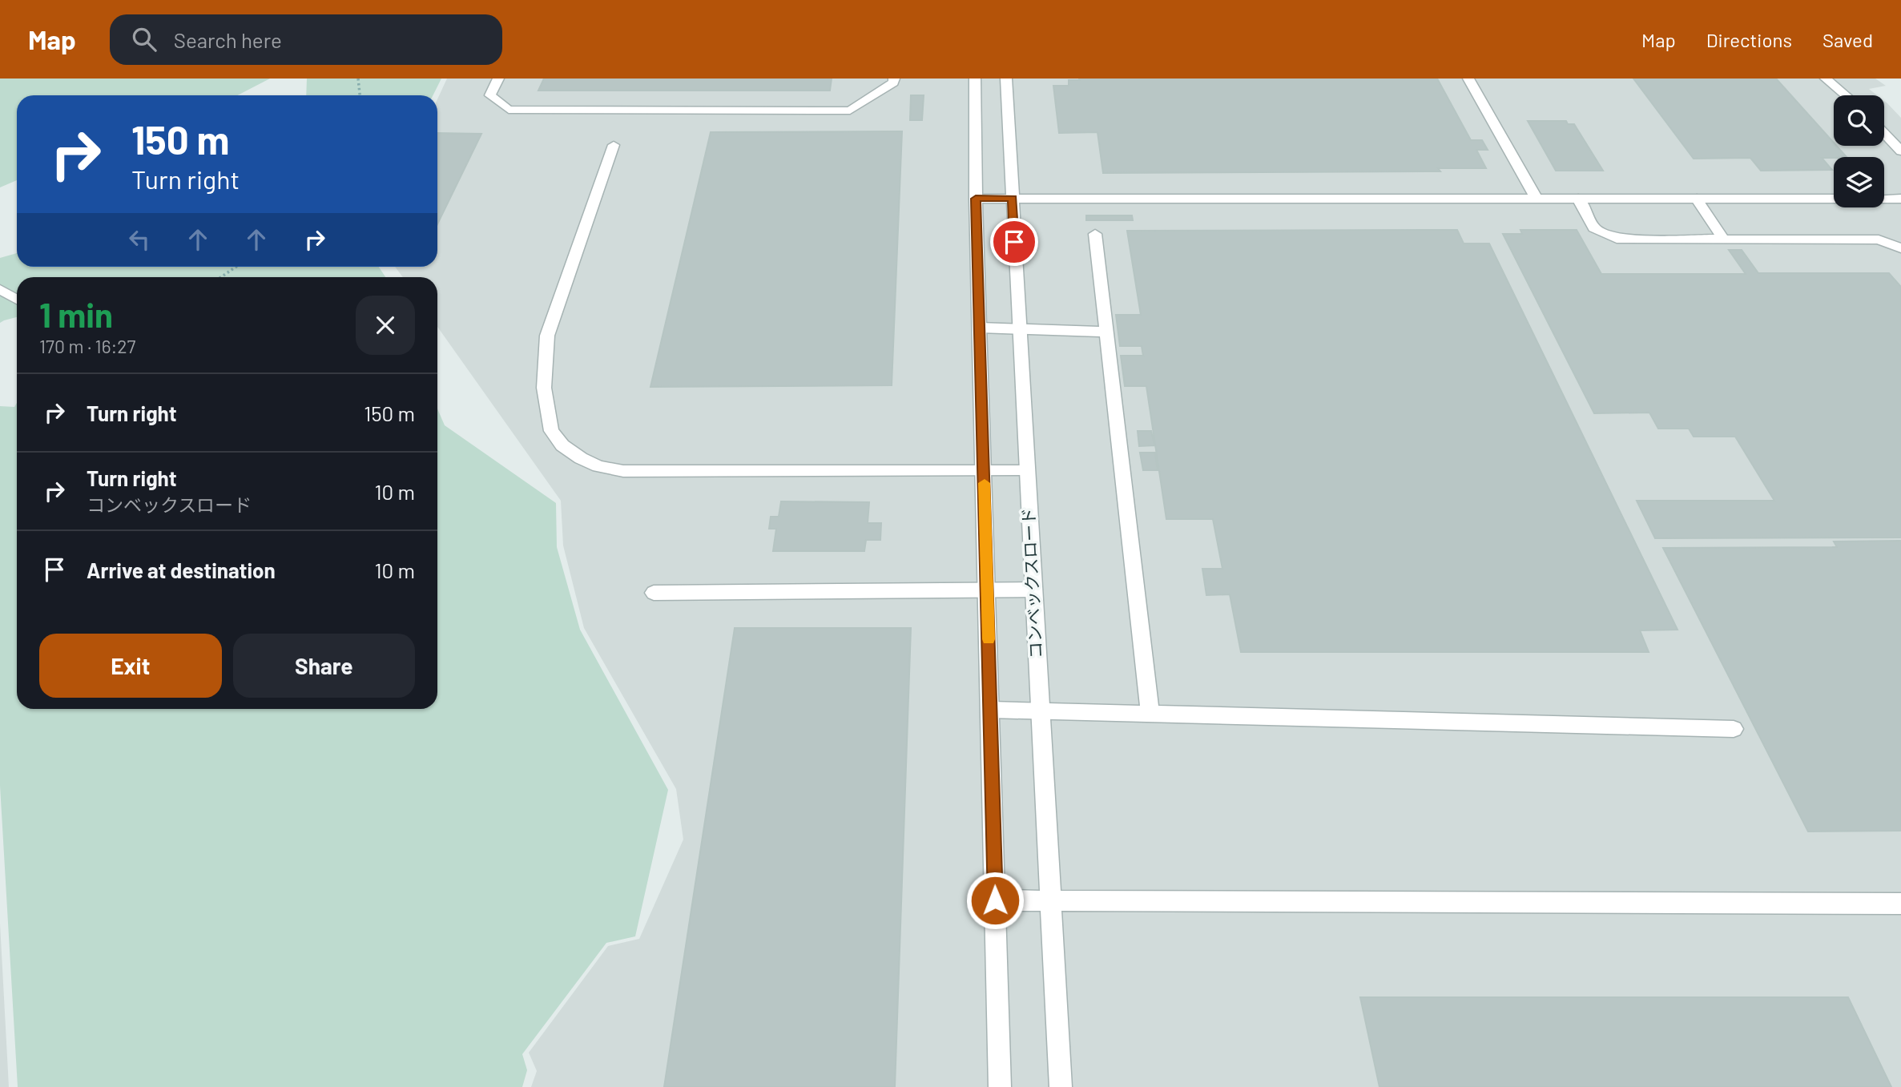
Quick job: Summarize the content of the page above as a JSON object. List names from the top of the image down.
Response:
{
  "streets": {
    "street": ["コンベックスロード"]
  },
  "page": {
    "header": "Map",
    "search": "Search here",
    "nav": ["Map", "Directions", "Saved"],
    "turn": ["150 m", "Turn right"],
    "heading": ["1 min", "170 m · 16:27"],
    "list": [
      {
        "name": "Turn right",
        "value": "150 m"
      },
      {
        "name": "Turn right",
        "note": "コンベックスロード",
        "value": "10 m"
      },
      {
        "name": "Arrive at destination",
        "value": "10 m"
      }
    ],
    "buttons": ["Exit", "Share"]
  }
}
